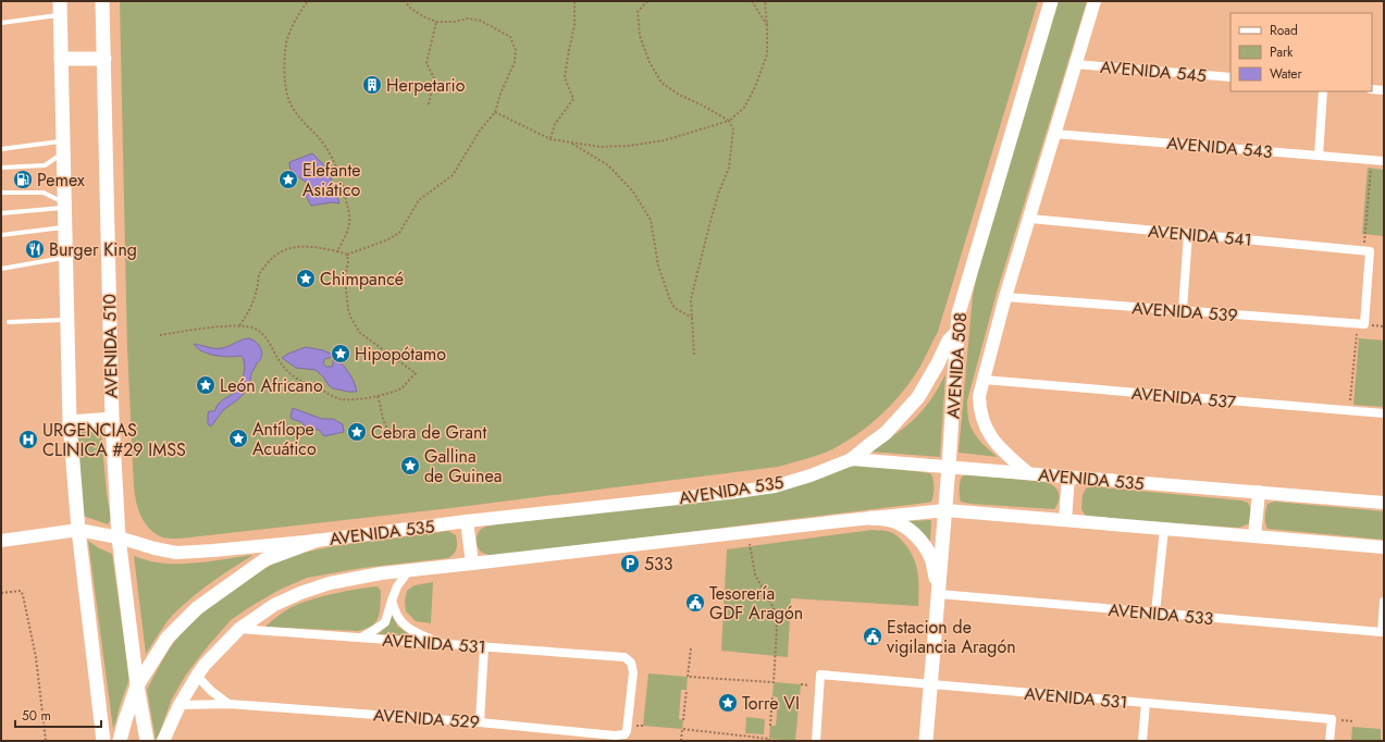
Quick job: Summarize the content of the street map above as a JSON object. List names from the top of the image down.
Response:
{
  "streets": {
    "main road": ["AVENIDA 510", "AVENIDA 508"],
    "street": [
      "AVENIDA 545",
      "AVENIDA 543",
      "AVENIDA 541",
      "AVENIDA 539",
      "AVENIDA 537",
      "AVENIDA 535",
      "AVENIDA 533",
      "AVENIDA 531",
      "AVENIDA 529"
    ]
  },
  "crossings": [
    ["AVENIDA 545", "AVENIDA 508"],
    ["AVENIDA 543", "AVENIDA 508"],
    ["AVENIDA 541", "AVENIDA 508"],
    ["AVENIDA 539", "AVENIDA 508"],
    ["AVENIDA 510", "AVENIDA 535"],
    ["AVENIDA 508", "AVENIDA 537"],
    ["AVENIDA 508", "AVENIDA 535"],
    ["AVENIDA 508", "AVENIDA 533"],
    ["AVENIDA 508", "AVENIDA 531"],
    ["AVENIDA 531", "AVENIDA 529"]
  ],
  "places": {
    "building": ["Herpetario"],
    "fuel station": ["Pemex"],
    "place": [
      "Elefante Asiático",
      "Chimpancé",
      "Hipopótamo",
      "León Africano",
      "Cebra de Grant",
      "Antílope Acuático",
      "Gallina de Guinea",
      "Torre VI"
    ],
    "restaurant": ["Burger King"],
    "hospital": ["URGENCIAS CLINICA #29 IMSS"],
    "parking": ["533"],
    "public building": ["Tesorería GDF Aragón", "Estacion de vigilancia Aragón"]
  },
  "legend": ["Road", "Park", "Water"],
  "scale_bar": "50 m"
}
